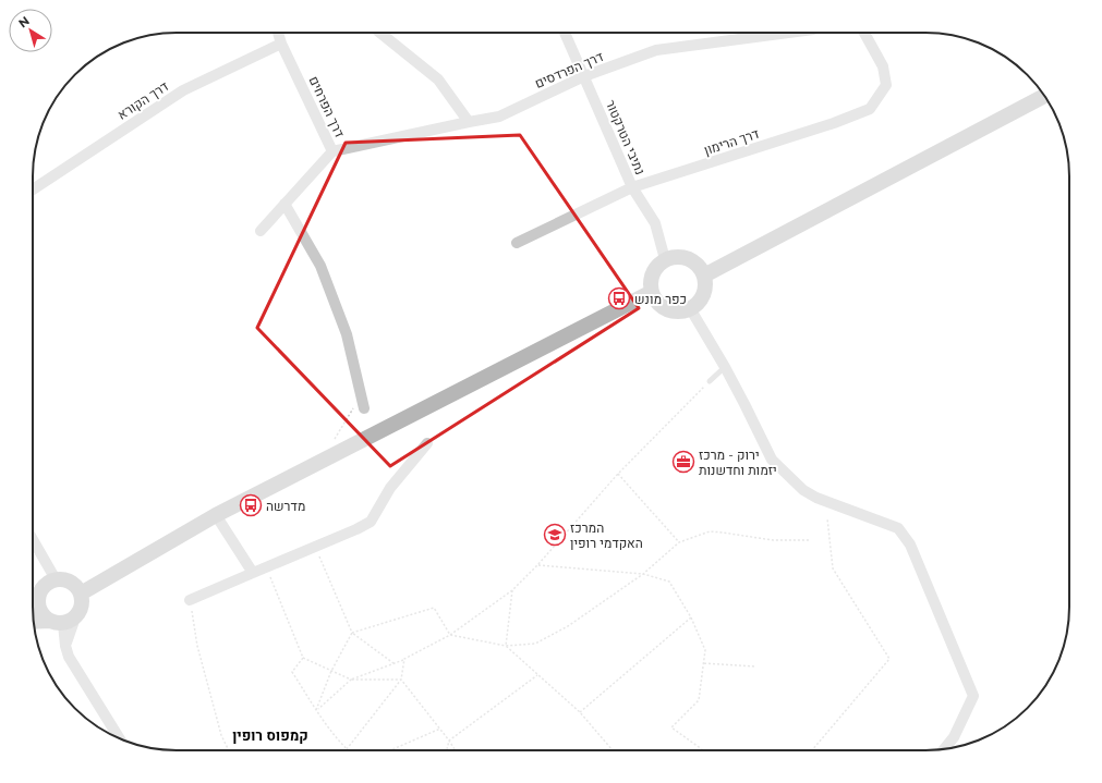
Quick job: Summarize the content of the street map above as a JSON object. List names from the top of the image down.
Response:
{
  "streets": {
    "street": [
      "דרך הפרדסים",
      "דרך הקורא",
      "דרך הפרחים",
      "נתיבי הטרקטור",
      "דרך הרימון"
    ]
  },
  "crossings": [
    ["דרך הפרדסים", "דרך הפרחים"],
    ["דרך הפרדסים", "נתיבי הטרקטור"],
    ["דרך הקורא", "דרך הפרחים"],
    ["נתיבי הטרקטור", "דרך הרימון"]
  ],
  "districts": ["קמפוס רופין"],
  "places": {
    "bus stop": ["כפר מונש", "מדרשה"],
    "office": ["ירוק - מרכז יזמות וחדשנות"],
    "school or university": ["המרכז האקדמי רופין"]
  },
  "north": "top left"
}
